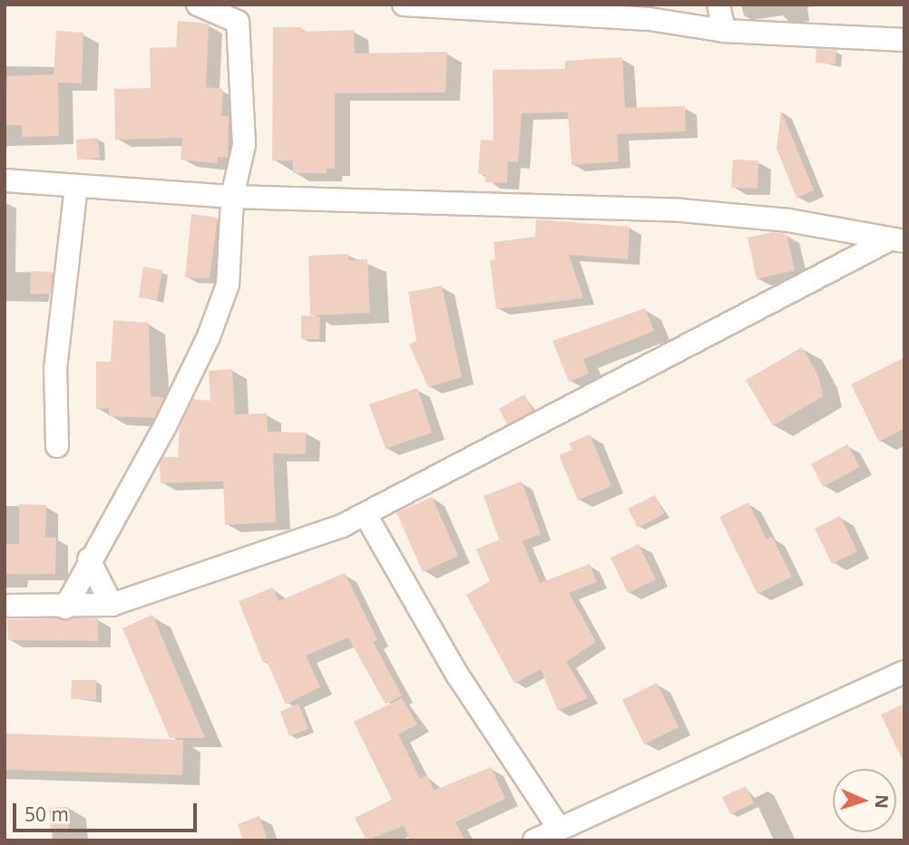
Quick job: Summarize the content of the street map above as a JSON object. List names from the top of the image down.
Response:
{
  "scale_bar": "50 m",
  "north": "right"
}
